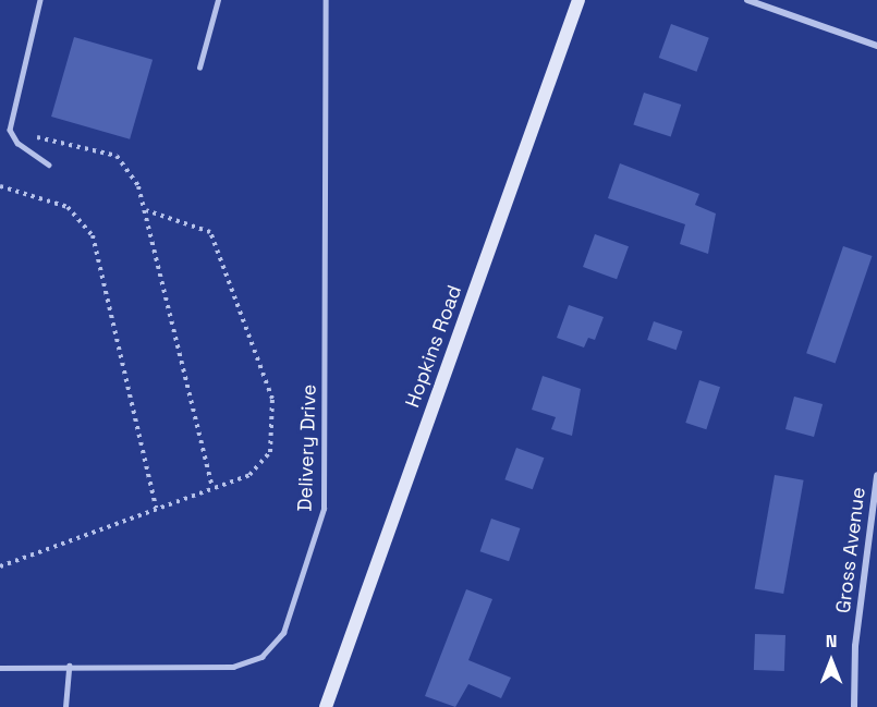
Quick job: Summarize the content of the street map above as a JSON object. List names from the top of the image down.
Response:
{
  "streets": {
    "main road": ["Hopkins Road"],
    "street": ["Gross Avenue"],
    "lane": ["Delivery Drive"]
  },
  "north": "top"
}
